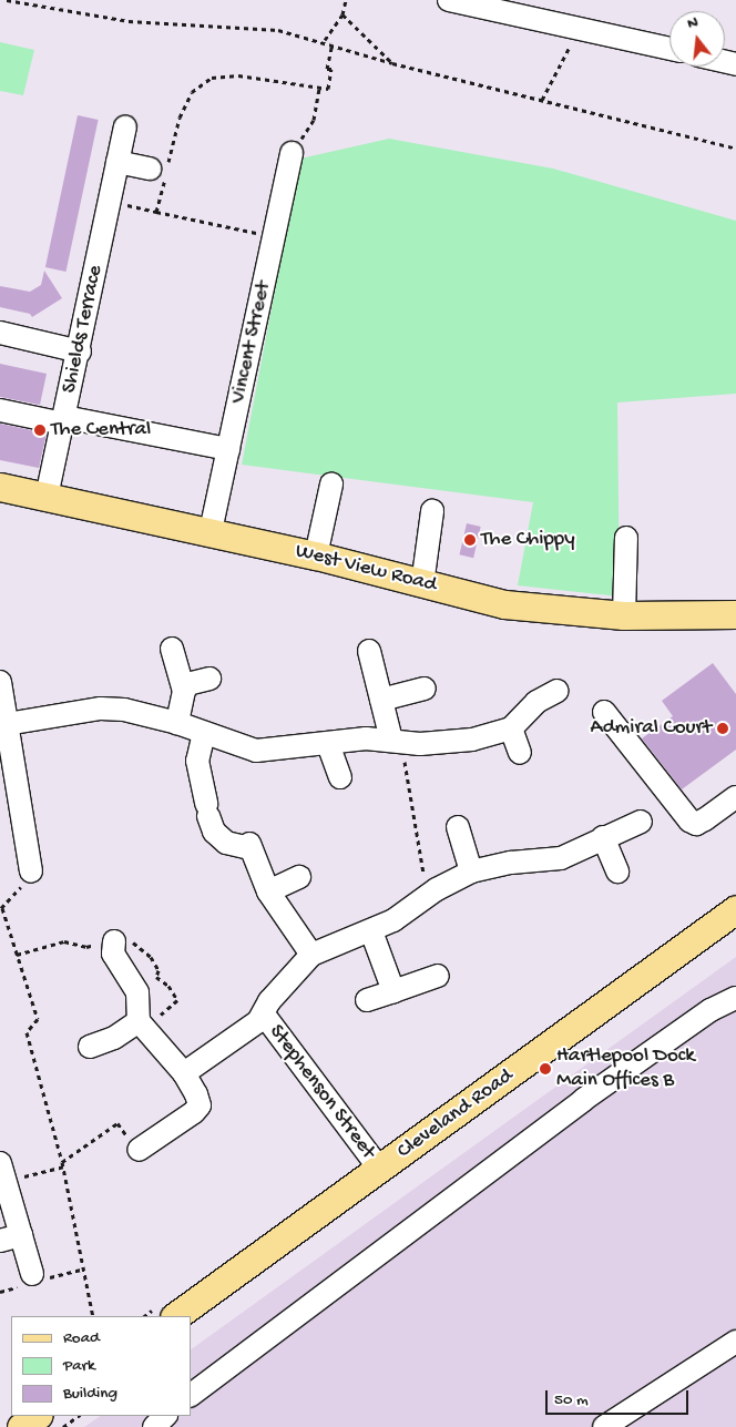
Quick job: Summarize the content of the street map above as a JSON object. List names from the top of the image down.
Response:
{
  "streets": {
    "main road": ["West View Road", "Cleveland Road"],
    "street": ["Shields Terrace", "Vincent Street", "Stephenson Street"]
  },
  "crossings": [
    ["Shields Terrace", "West View Road"],
    ["Vincent Street", "West View Road"],
    ["Stephenson Street", "Cleveland Road"]
  ],
  "places": [
    "The Central",
    "The Chippy",
    "Admiral Court",
    "Hartlepool Dock Main Offices B"
  ],
  "legend": ["Road", "Park", "Building"],
  "scale_bar": "50 m",
  "north": "top"
}
